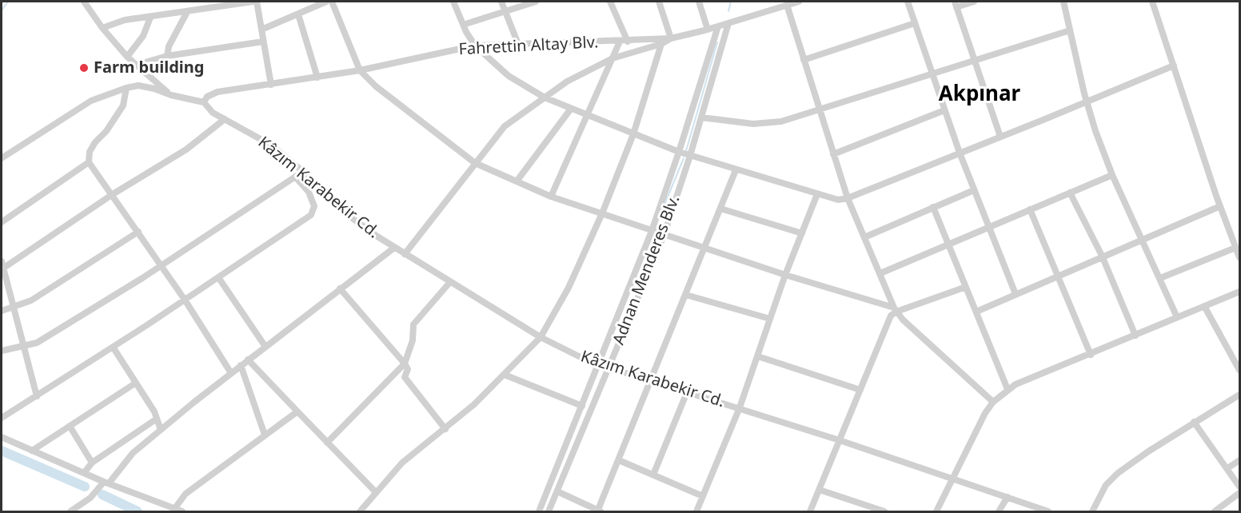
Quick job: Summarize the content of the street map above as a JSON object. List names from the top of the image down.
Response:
{
  "streets": {
    "street": ["Fahrettin Altay Blv.", "Kâzım Karabekir Cd.", "Adnan Menderes Blv."]
  },
  "crossings": [
    ["Fahrettin Altay Blv.", "Kâzım Karabekir Cd."],
    ["Fahrettin Altay Blv.", "Adnan Menderes Blv."],
    ["Kâzım Karabekir Cd.", "Adnan Menderes Blv."]
  ],
  "districts": ["Akpınar"],
  "places": ["Farm building"]
}
